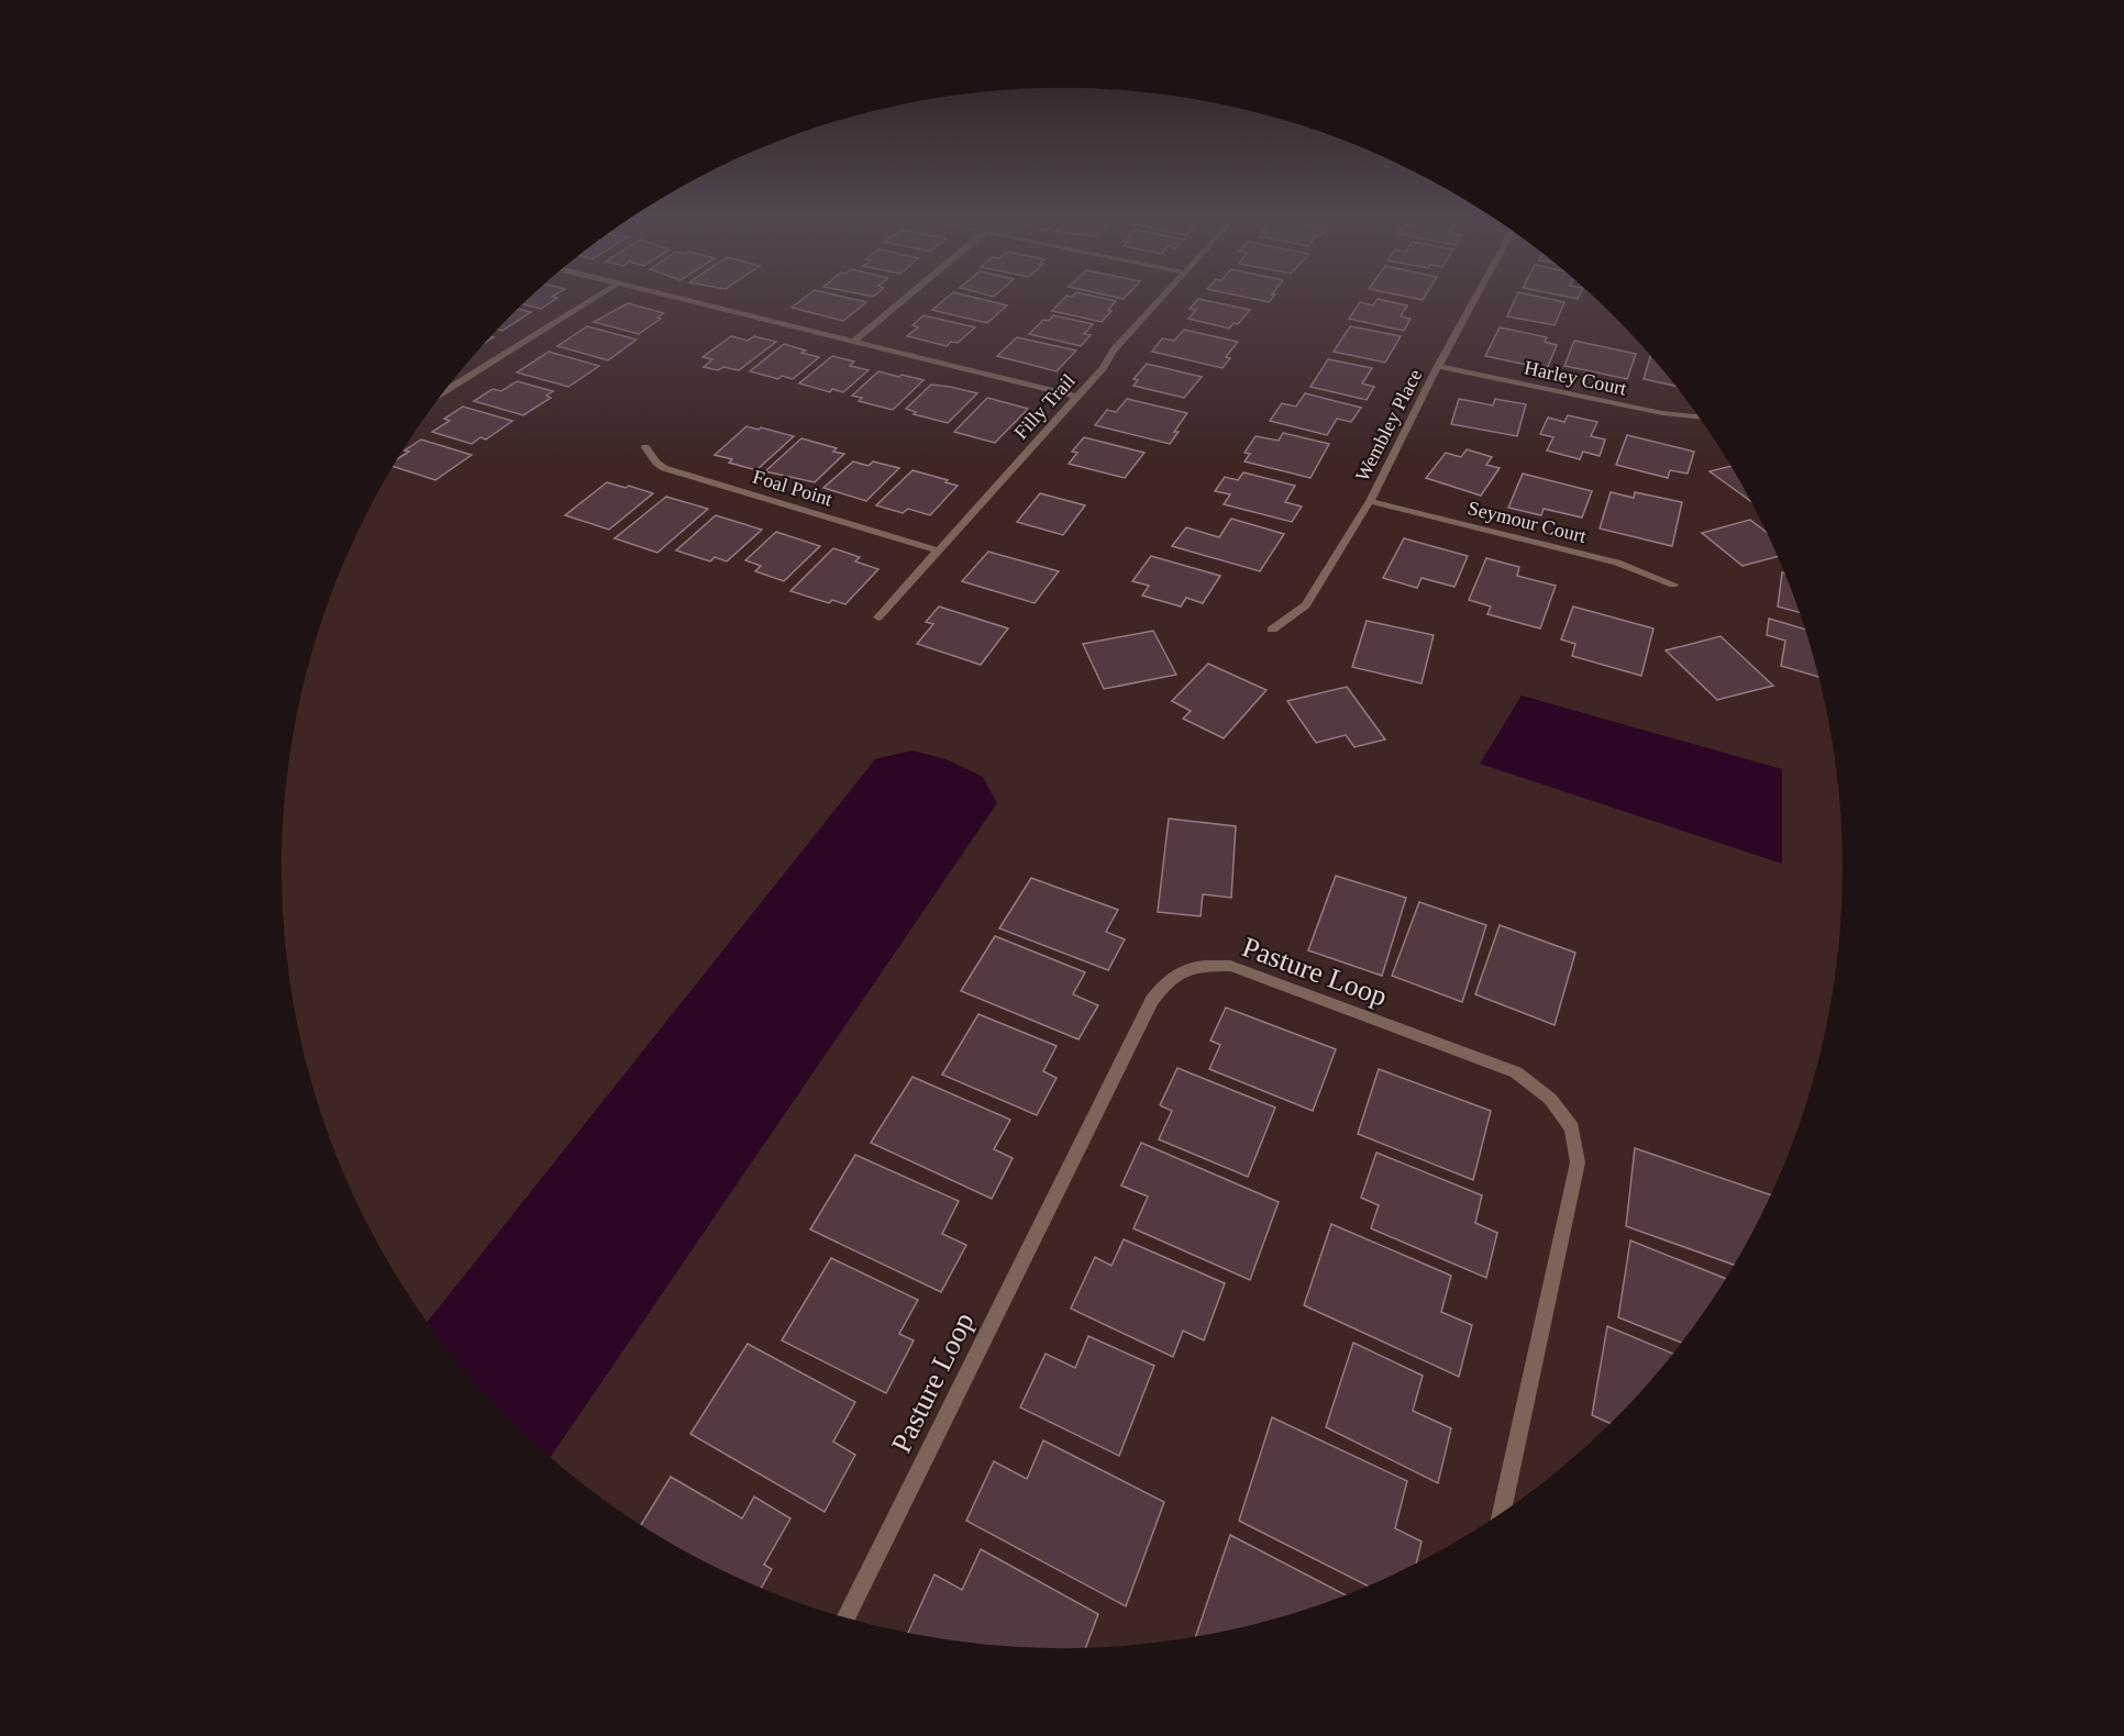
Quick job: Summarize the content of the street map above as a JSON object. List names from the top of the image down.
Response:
{
  "streets": {
    "street": [
      "Harley Court",
      "Filly Trail",
      "Wembley Place",
      "Foal Point",
      "Seymour Court",
      "Pasture Loop"
    ]
  },
  "crossings": [
    ["Harley Court", "Wembley Place"],
    ["Filly Trail", "Foal Point"],
    ["Wembley Place", "Seymour Court"]
  ]
}
